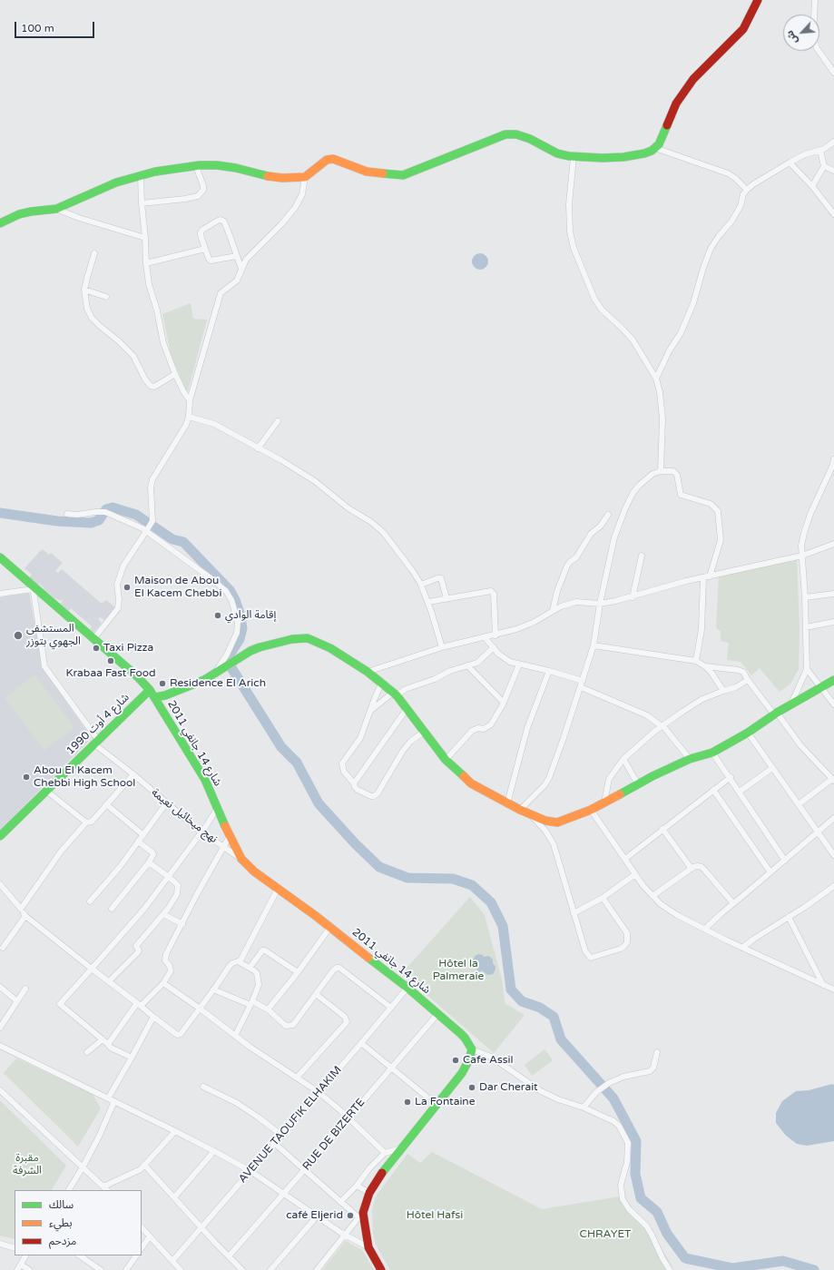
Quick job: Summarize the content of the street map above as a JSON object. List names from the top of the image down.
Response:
{
  "streets": {
    "street": [
      "شارع 4 أوت 1990",
      "شارع 14 جانفي 2011",
      "نهج ميخائيل نعيمة",
      "AVENUE TAOUFIK ELHAKIM",
      "RUE DE BIZERTE"
    ]
  },
  "crossings": [
    ["شارع 4 أوت 1990", "شارع 14 جانفي 2011"],
    ["شارع 4 أوت 1990", "نهج ميخائيل نعيمة"],
    ["شارع 14 جانفي 2011", "نهج ميخائيل نعيمة"],
    ["شارع 14 جانفي 2011", "AVENUE TAOUFIK ELHAKIM"],
    ["شارع 14 جانفي 2011", "RUE DE BIZERTE"]
  ],
  "parks": [
    "Hôtel la Palmeraie",
    "مقبرة الشرفة",
    "Hôtel Hafsi",
    "CHRAYET"
  ],
  "places": [
    "Maison de Abou El Kacem Chebbi",
    "إقامة الوادي",
    "المستشفى الجهوي بتوزر",
    "Taxi Pizza",
    "Krabaa Fast Food",
    "Residence El Arich",
    "Abou El Kacem Chebbi High School",
    "Cafe Assil",
    "Dar Cherait",
    "La Fontaine",
    "café Eljerid"
  ],
  "legend": ["سالك", "بطيء", "مزدحم"],
  "scale_bar": "100 m",
  "north": "bottom left"
}
